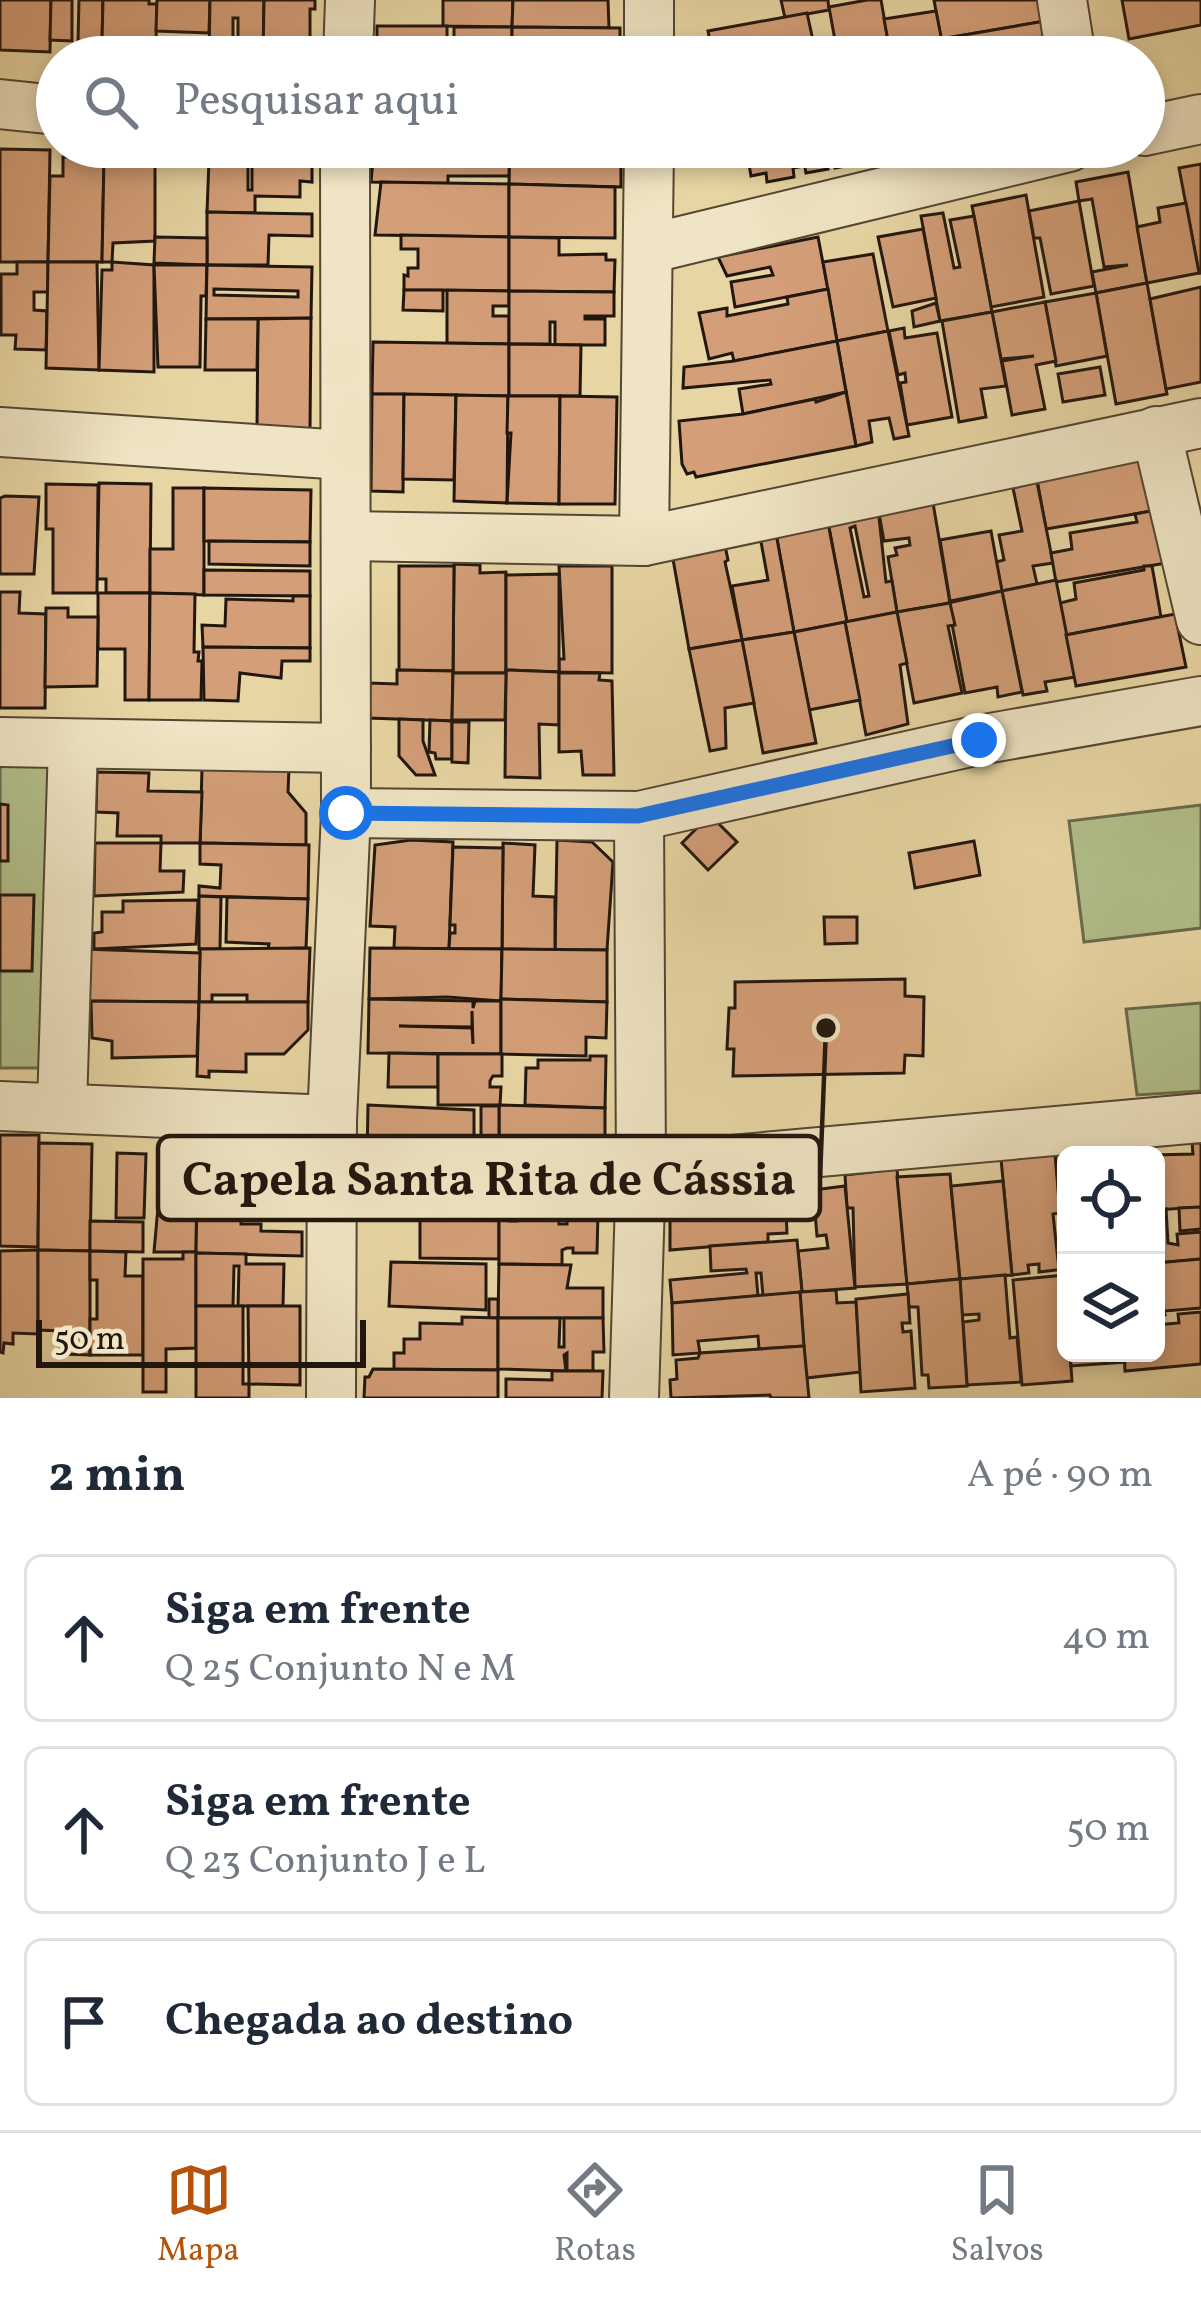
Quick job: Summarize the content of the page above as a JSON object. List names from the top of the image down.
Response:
{
  "places": ["Capela Santa Rita de Cássia"],
  "scale_bar": "50 m",
  "page": {
    "search": "Pesquisar aqui",
    "scale": "50 m",
    "heading": ["2 min", "A pé · 90 m"],
    "list": [
      ["Siga em frente", "Q 25 Conjunto N e M", "40 m"],
      ["Siga em frente", "Q 23 Conjunto J e L", "50 m"],
      "Chegada ao destino"
    ],
    "nav": ["Mapa", "Rotas", "Salvos"]
  }
}
